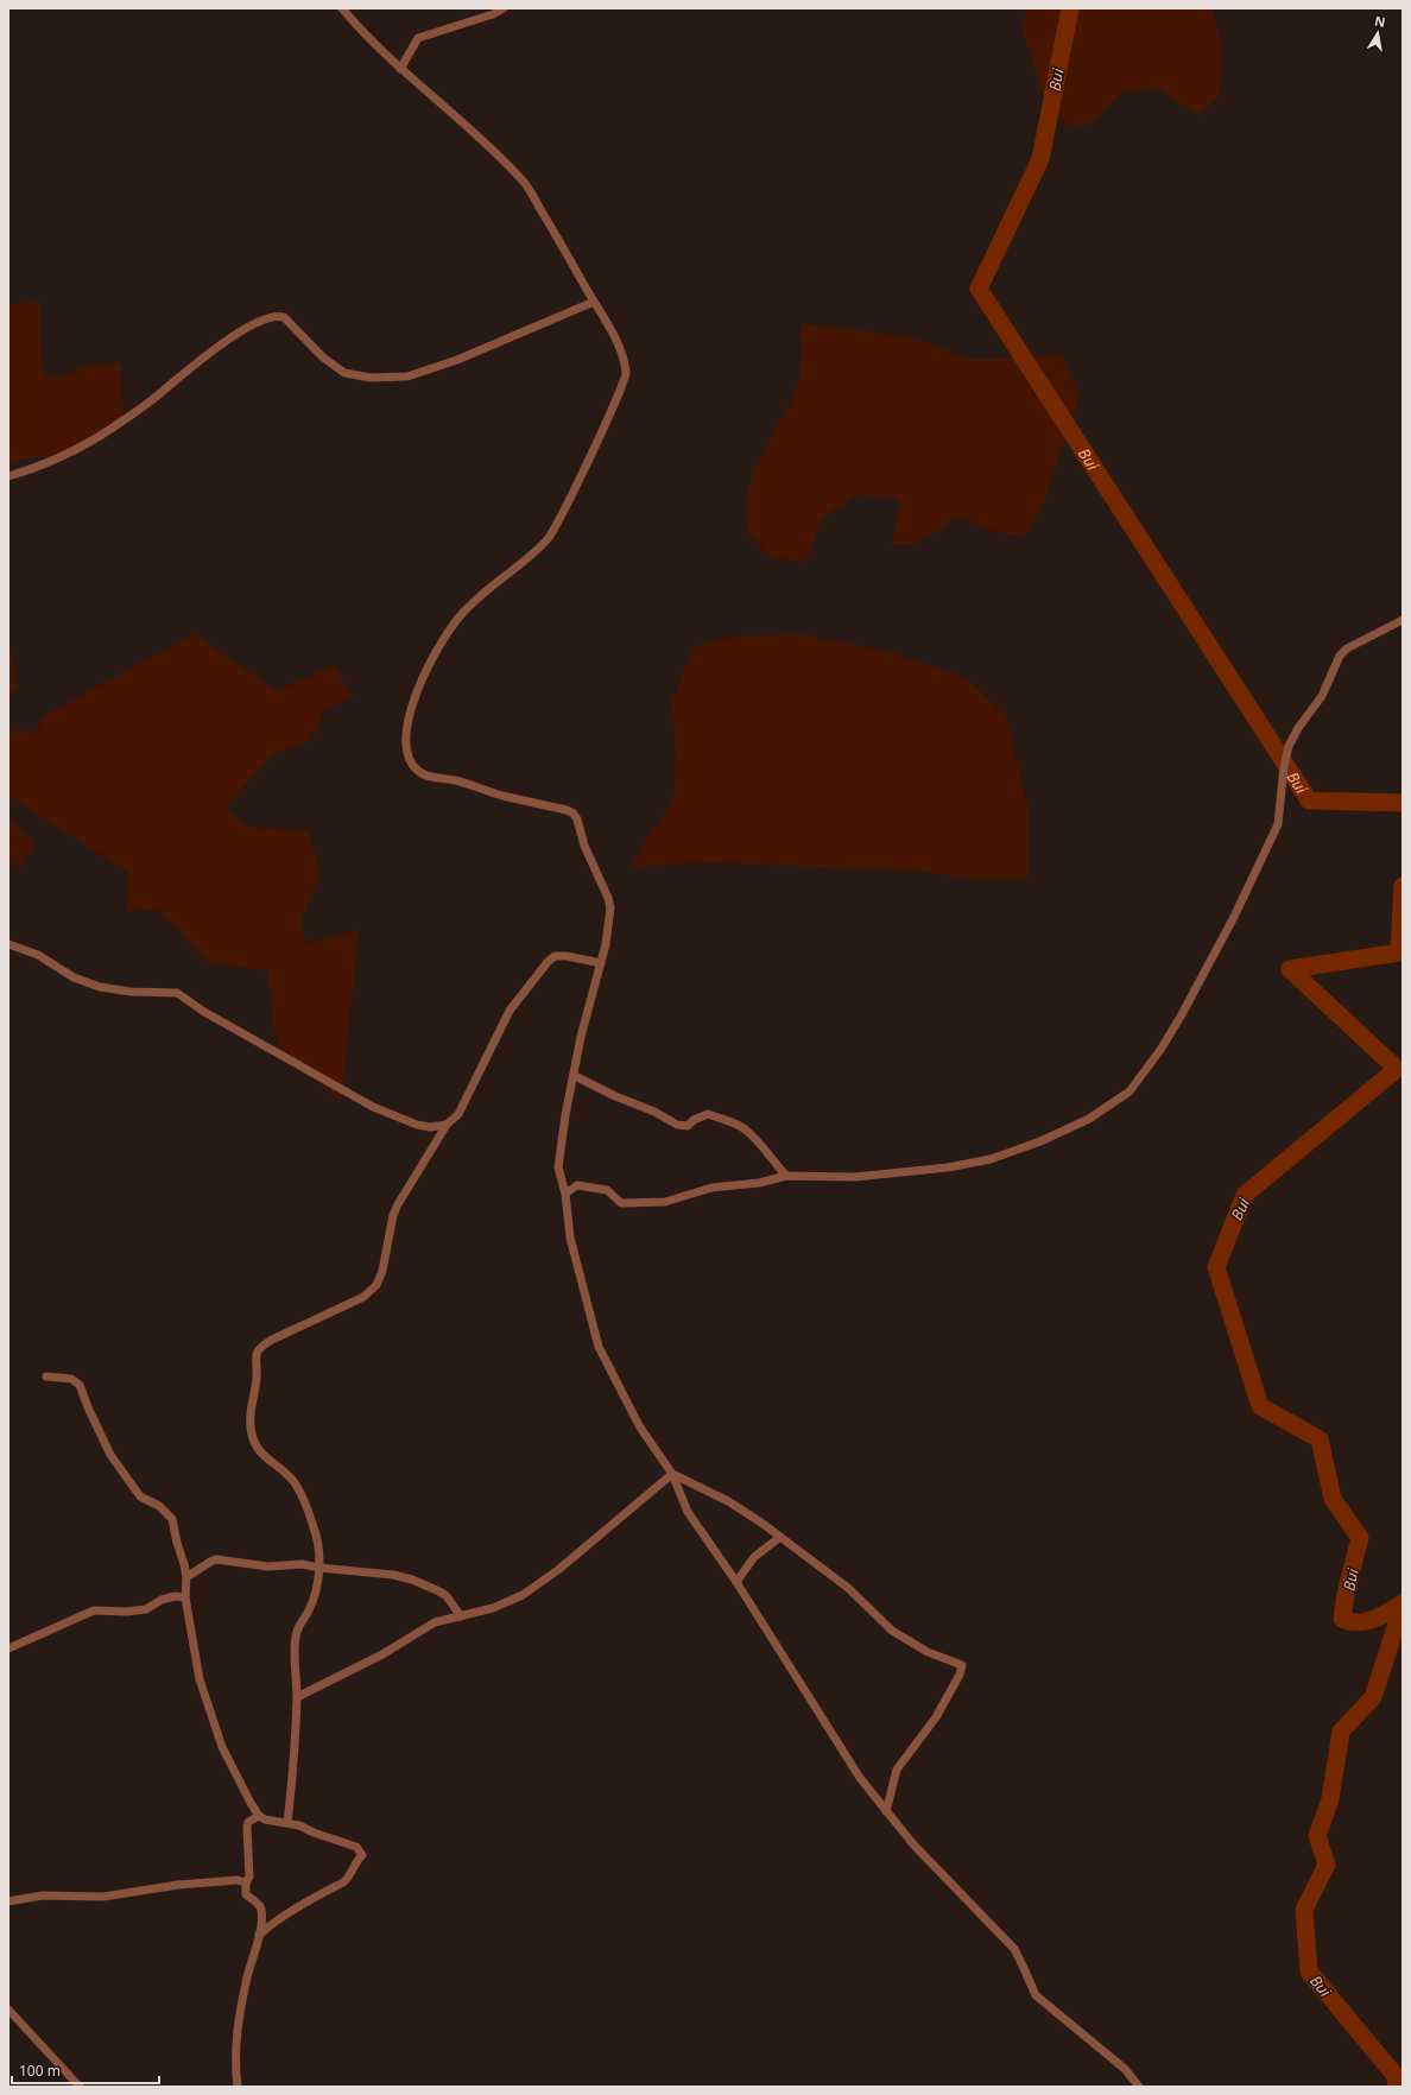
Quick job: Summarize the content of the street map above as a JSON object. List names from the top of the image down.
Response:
{
  "water": ["Bui"],
  "scale_bar": "100 m",
  "north": "top"
}
